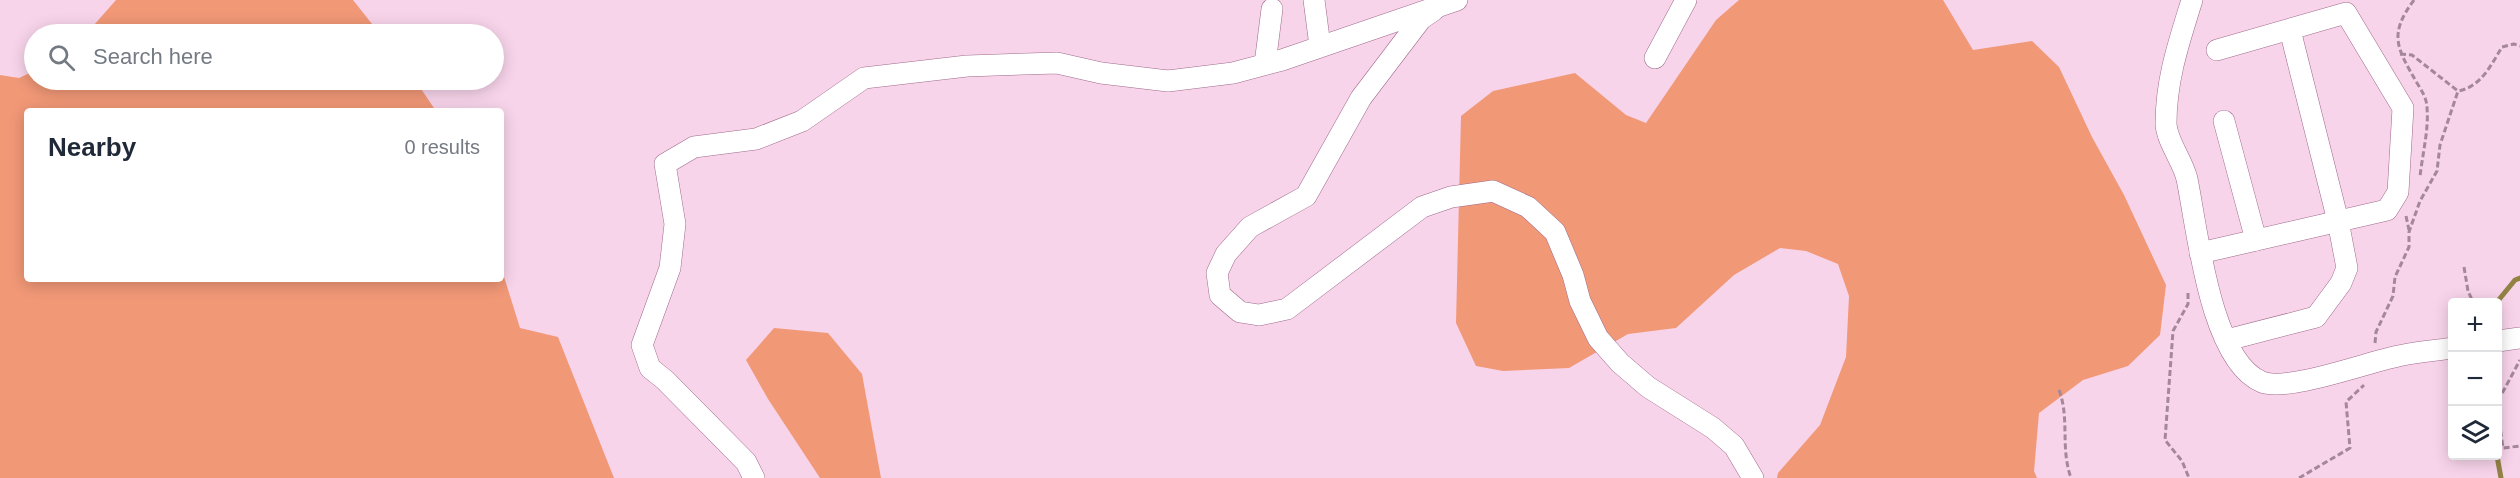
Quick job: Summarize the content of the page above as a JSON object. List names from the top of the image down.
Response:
{
  "page": {
    "search": "Search here",
    "heading": ["Nearby", "0 results"],
    "map_buttons": ["+", "−"]
  }
}
